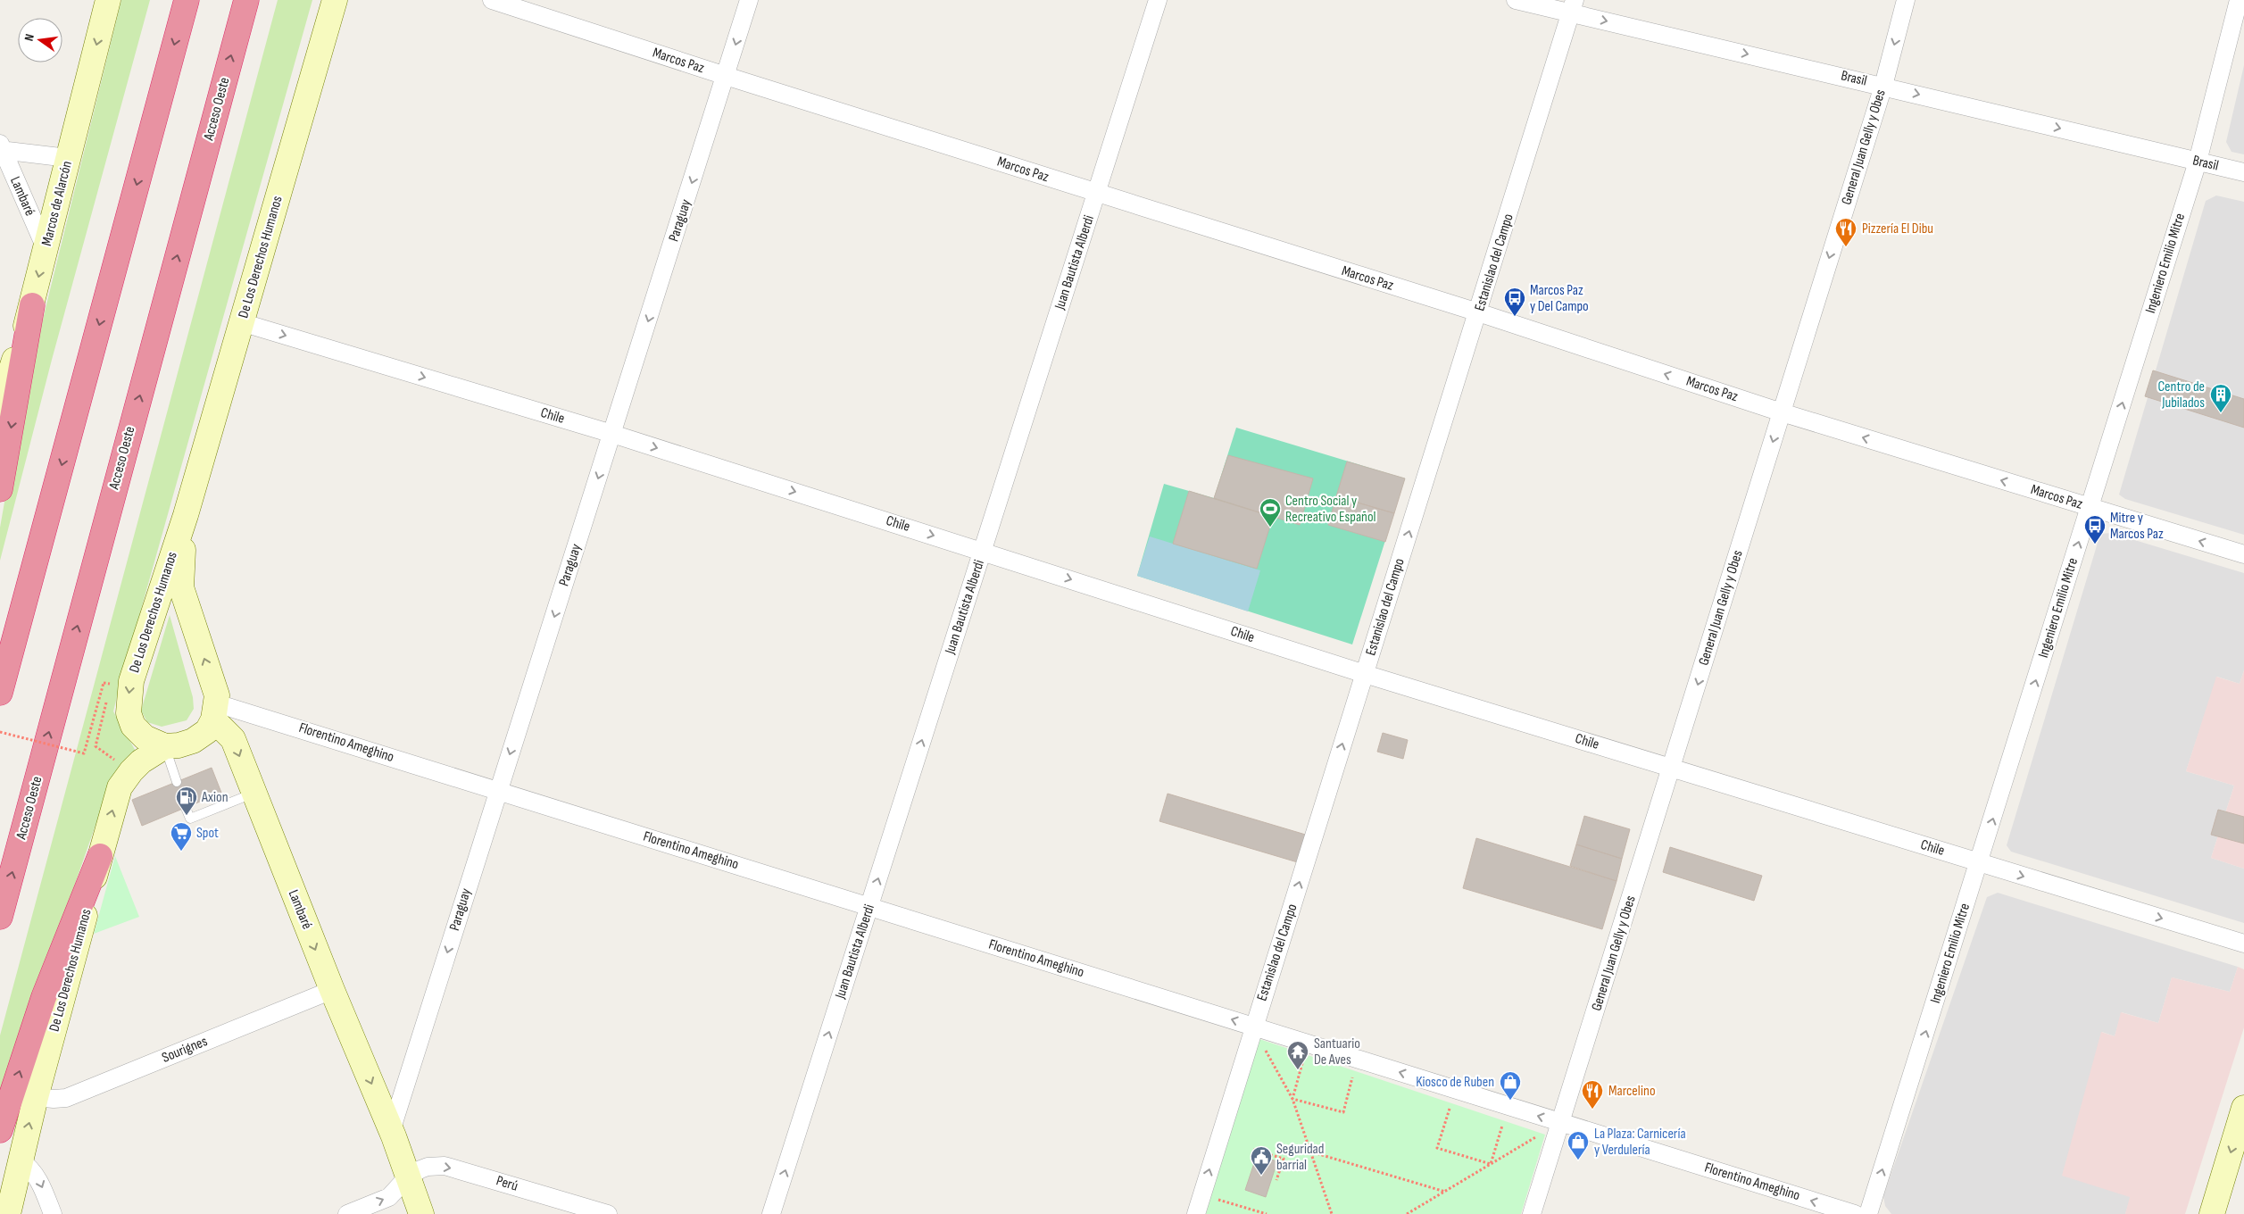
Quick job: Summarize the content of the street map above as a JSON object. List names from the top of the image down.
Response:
{
  "streets": {
    "highway": ["Acceso Oeste"],
    "street": [
      "Marcos Paz",
      "Brasil",
      "General Juan Gelly y Obes",
      "Lambaré",
      "Marcos de Alarcón",
      "Paraguay",
      "De Los Derechos Humanos",
      "Juan Bautista Alberdi",
      "Estanislao del Campo",
      "Ingeniero Emilio Mitre",
      "Chile",
      "Florentino Ameghino",
      "Sourignes",
      "Perú"
    ]
  },
  "crossings": [
    ["Marcos Paz", "General Juan Gelly y Obes"],
    ["Marcos Paz", "Paraguay"],
    ["Marcos Paz", "Juan Bautista Alberdi"],
    ["Marcos Paz", "Estanislao del Campo"],
    ["Marcos Paz", "Ingeniero Emilio Mitre"],
    ["Brasil", "General Juan Gelly y Obes"],
    ["Brasil", "Estanislao del Campo"],
    ["Brasil", "Ingeniero Emilio Mitre"],
    ["General Juan Gelly y Obes", "Chile"],
    ["General Juan Gelly y Obes", "Florentino Ameghino"],
    ["Lambaré", "Marcos de Alarcón"],
    ["Lambaré", "Paraguay"],
    ["Lambaré", "De Los Derechos Humanos"],
    ["Lambaré", "Florentino Ameghino"],
    ["Lambaré", "Sourignes"],
    ["Lambaré", "Perú"],
    ["Paraguay", "Chile"],
    ["Paraguay", "Florentino Ameghino"],
    ["De Los Derechos Humanos", "Chile"],
    ["De Los Derechos Humanos", "Florentino Ameghino"],
    ["De Los Derechos Humanos", "Sourignes"],
    ["Juan Bautista Alberdi", "Chile"],
    ["Juan Bautista Alberdi", "Florentino Ameghino"],
    ["Estanislao del Campo", "Chile"],
    ["Estanislao del Campo", "Florentino Ameghino"],
    ["Ingeniero Emilio Mitre", "Chile"]
  ],
  "one_way": [
    "Marcos Paz",
    "Brasil",
    "General Juan Gelly y Obes",
    "Lambaré",
    "Marcos de Alarcón",
    "Paraguay",
    "Juan Bautista Alberdi",
    "Estanislao del Campo",
    "Ingeniero Emilio Mitre",
    "Chile",
    "Florentino Ameghino",
    "Perú"
  ],
  "places": {
    "restaurant": ["Pizzería El Dibu", "Marcelino"],
    "bus stop": ["Marcos Paz y Del Campo", "Mitre y Marcos Paz"],
    "building": ["Centro de Jubilados"],
    "sports": ["Centro Social y Recreativo Español"],
    "fuel station": ["Axion"],
    "supermarket": ["Spot"],
    "temple": ["Santuario De Aves"],
    "shop": ["Kiosco de Ruben", "La Plaza: Carnicería y Verdulería"],
    "public building": ["Seguridad barrial"]
  },
  "north": "left"
}
